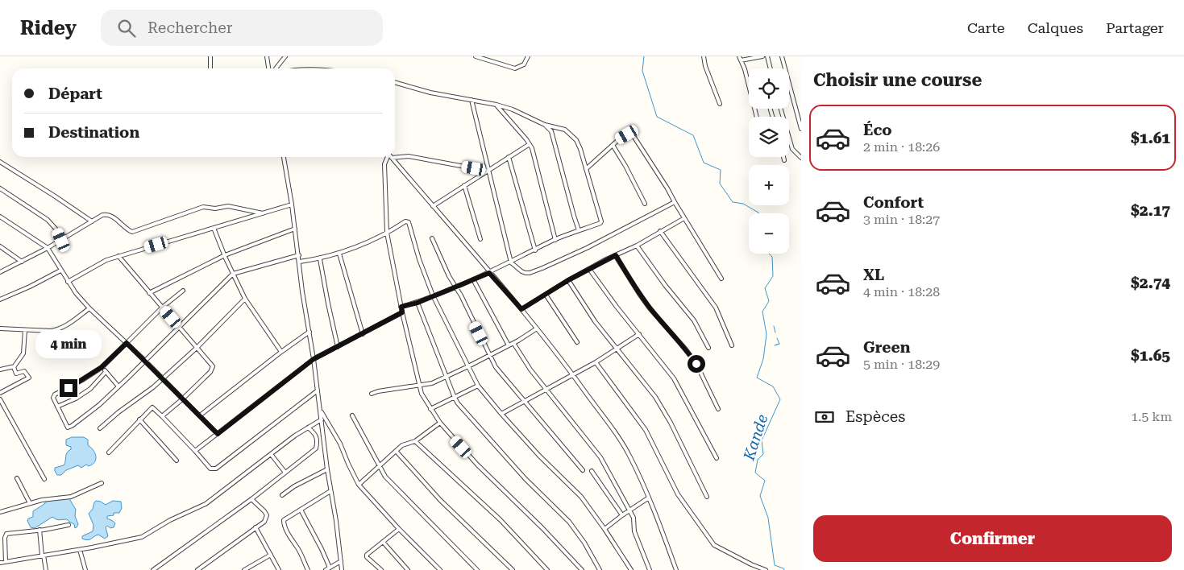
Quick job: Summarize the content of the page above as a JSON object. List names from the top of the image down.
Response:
{
  "water": ["Kande"],
  "page": {
    "header": "Ridey",
    "search": "Rechercher",
    "nav": ["Carte", "Calques", "Partager"],
    "heading": "Choisir une course",
    "map_buttons": ["+", "−"],
    "banner": ["Départ", "Destination"],
    "list": [
      {
        "name": "Éco",
        "note": "2 min · 18:26",
        "value": "$1.61"
      },
      {
        "name": "Confort",
        "note": "3 min · 18:27",
        "value": "$2.17"
      },
      {
        "name": "XL",
        "note": "4 min · 18:28",
        "value": "$2.74"
      },
      {
        "name": "Green",
        "note": "5 min · 18:29",
        "value": "$1.65"
      }
    ],
    "bubble": "4 min",
    "pay": ["Espèces", "1.5 km"],
    "buttons": "Confirmer"
  }
}
